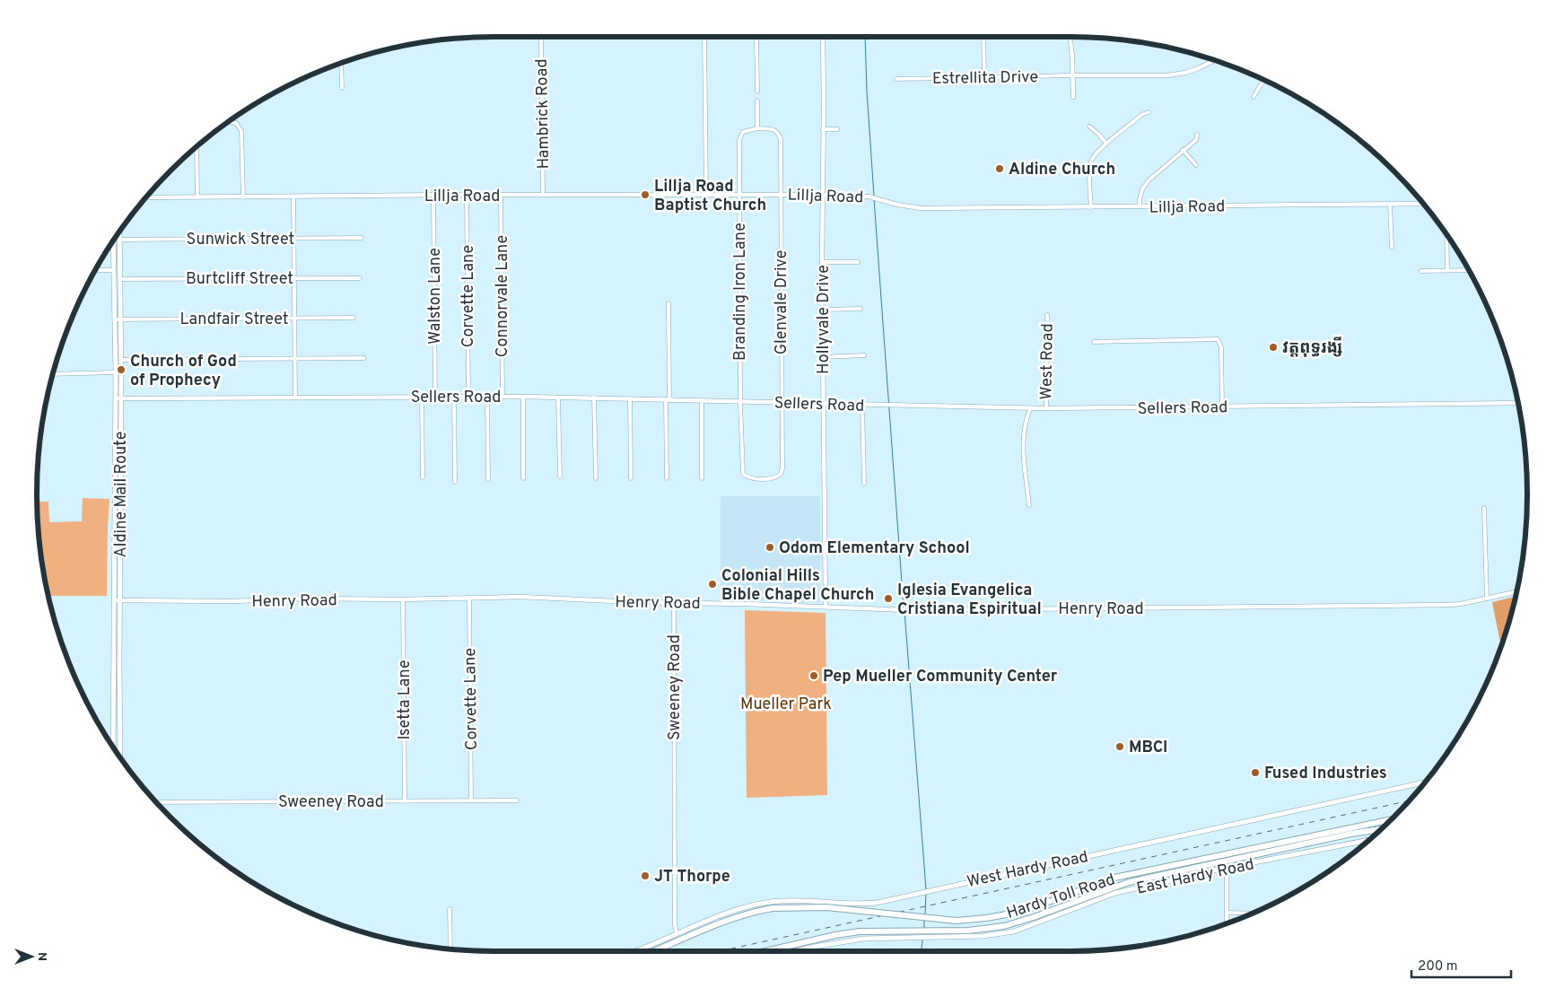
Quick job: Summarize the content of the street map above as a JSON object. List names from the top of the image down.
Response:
{
  "streets": {
    "highway": ["Hardy Toll Road"],
    "main road": ["Aldine Mail Route", "West Hardy Road", "East Hardy Road"],
    "street": [
      "Estrellita Drive",
      "Hambrick Road",
      "Lillja Road",
      "Sunwick Street",
      "Burtcliff Street",
      "Branding Iron Lane",
      "Walston Lane",
      "Corvette Lane",
      "Connorvale Lane",
      "Glenvale Drive",
      "Landfair Street",
      "Hollyvale Drive",
      "West Road",
      "Sellers Road",
      "Henry Road",
      "Sweeney Road",
      "Isetta Lane"
    ]
  },
  "crossings": [
    ["Hambrick Road", "Lillja Road"],
    ["Lillja Road", "Branding Iron Lane"],
    ["Lillja Road", "Walston Lane"],
    ["Lillja Road", "Corvette Lane"],
    ["Lillja Road", "Connorvale Lane"],
    ["Lillja Road", "Glenvale Drive"],
    ["Lillja Road", "Hollyvale Drive"],
    ["Sunwick Street", "Aldine Mail Route"],
    ["Burtcliff Street", "Aldine Mail Route"],
    ["Branding Iron Lane", "Glenvale Drive"],
    ["Branding Iron Lane", "Sellers Road"],
    ["Walston Lane", "Sellers Road"],
    ["Corvette Lane", "Sellers Road"],
    ["Corvette Lane", "Henry Road"],
    ["Corvette Lane", "Sweeney Road"],
    ["Connorvale Lane", "Sellers Road"],
    ["Glenvale Drive", "Sellers Road"],
    ["Landfair Street", "Aldine Mail Route"],
    ["Hollyvale Drive", "Sellers Road"],
    ["Hollyvale Drive", "Henry Road"],
    ["West Road", "Sellers Road"],
    ["Sellers Road", "Aldine Mail Route"],
    ["Aldine Mail Route", "Henry Road"],
    ["Henry Road", "Sweeney Road"],
    ["Henry Road", "Isetta Lane"],
    ["Sweeney Road", "Isetta Lane"],
    ["Sweeney Road", "West Hardy Road"]
  ],
  "parks": ["Mueller Park"],
  "places": [
    "Aldine Church",
    "Lillja Road Baptist Church",
    "វត្តពុទ្ធរង្សី",
    "Church of God of Prophecy",
    "Odom Elementary School",
    "Colonial Hills Bible Chapel Church",
    "Iglesia Evangelica Cristiana Espiritual",
    "Pep Mueller Community Center",
    "MBCI",
    "Fused Industries",
    "JT Thorpe"
  ],
  "scale_bar": "200 m",
  "north": "right"
}
